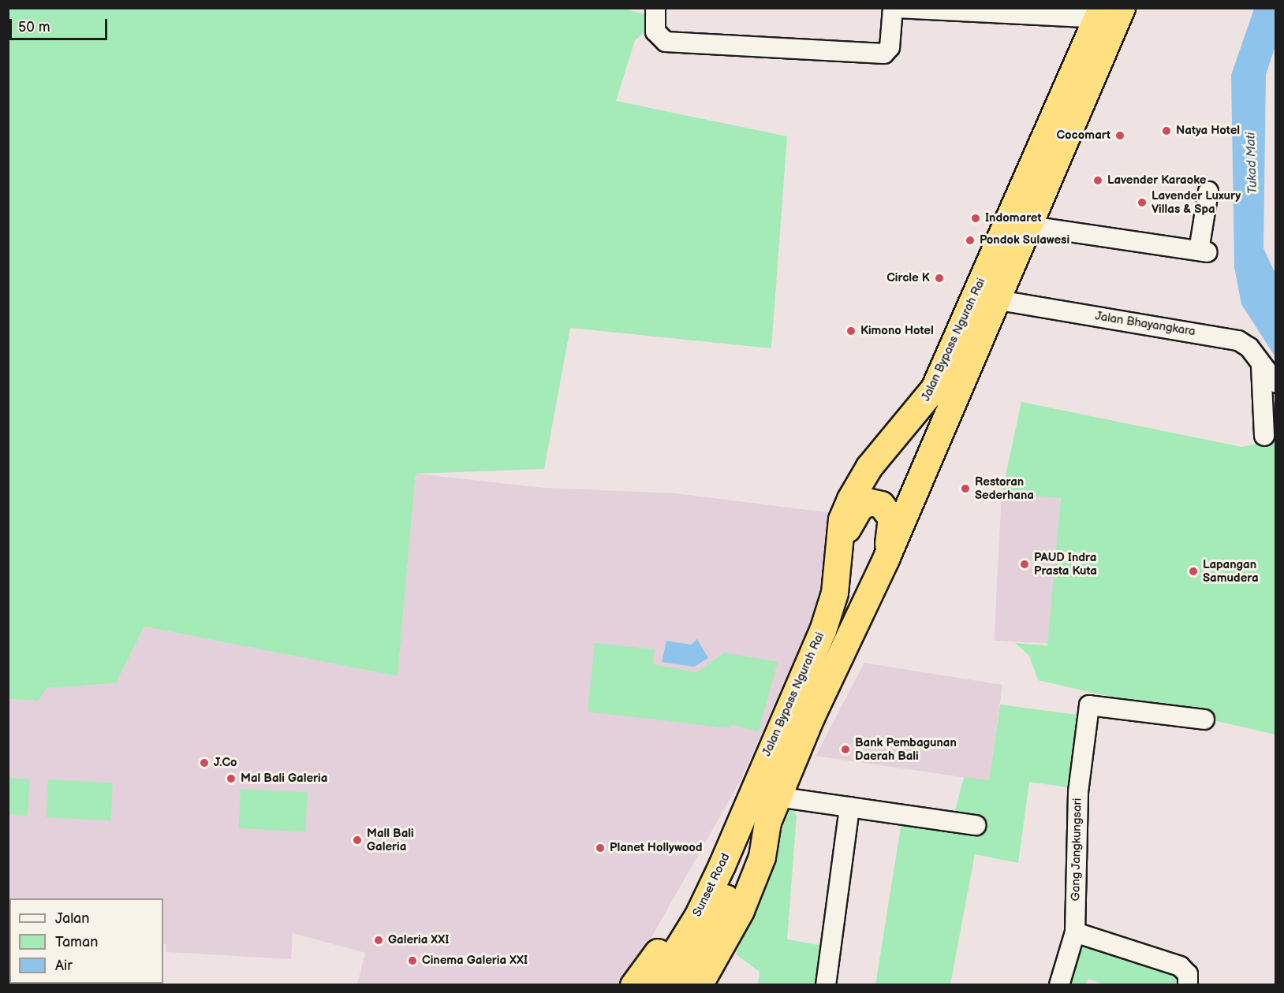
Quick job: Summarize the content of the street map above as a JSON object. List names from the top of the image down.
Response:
{
  "streets": {
    "highway": ["Jalan Bypass Ngurah Rai", "Sunset Road"],
    "street": ["Jalan Bhayangkara", "Gang Jangkungsari"]
  },
  "crossings": [
    ["Jalan Bhayangkara", "Jalan Bypass Ngurah Rai"],
    ["Jalan Bypass Ngurah Rai", "Sunset Road"]
  ],
  "water": ["Tukad Mati"],
  "places": [
    "Natya Hotel",
    "Cocomart",
    "Lavender Karaoke",
    "Lavender Luxury Villas & Spa",
    "Indomaret",
    "Pondok Sulawesi",
    "Circle K",
    "Kimono Hotel",
    "Restoran Sederhana",
    "PAUD Indra Prasta Kuta",
    "Lapangan Samudera",
    "Bank Pembagunan Daerah Bali",
    "J.Co",
    "Mal Bali Galeria",
    "Mall Bali Galeria",
    "Planet Hollywood",
    "Galeria XXI",
    "Cinema Galeria XXI"
  ],
  "legend": ["Jalan", "Taman", "Air"],
  "scale_bar": "50 m"
}
